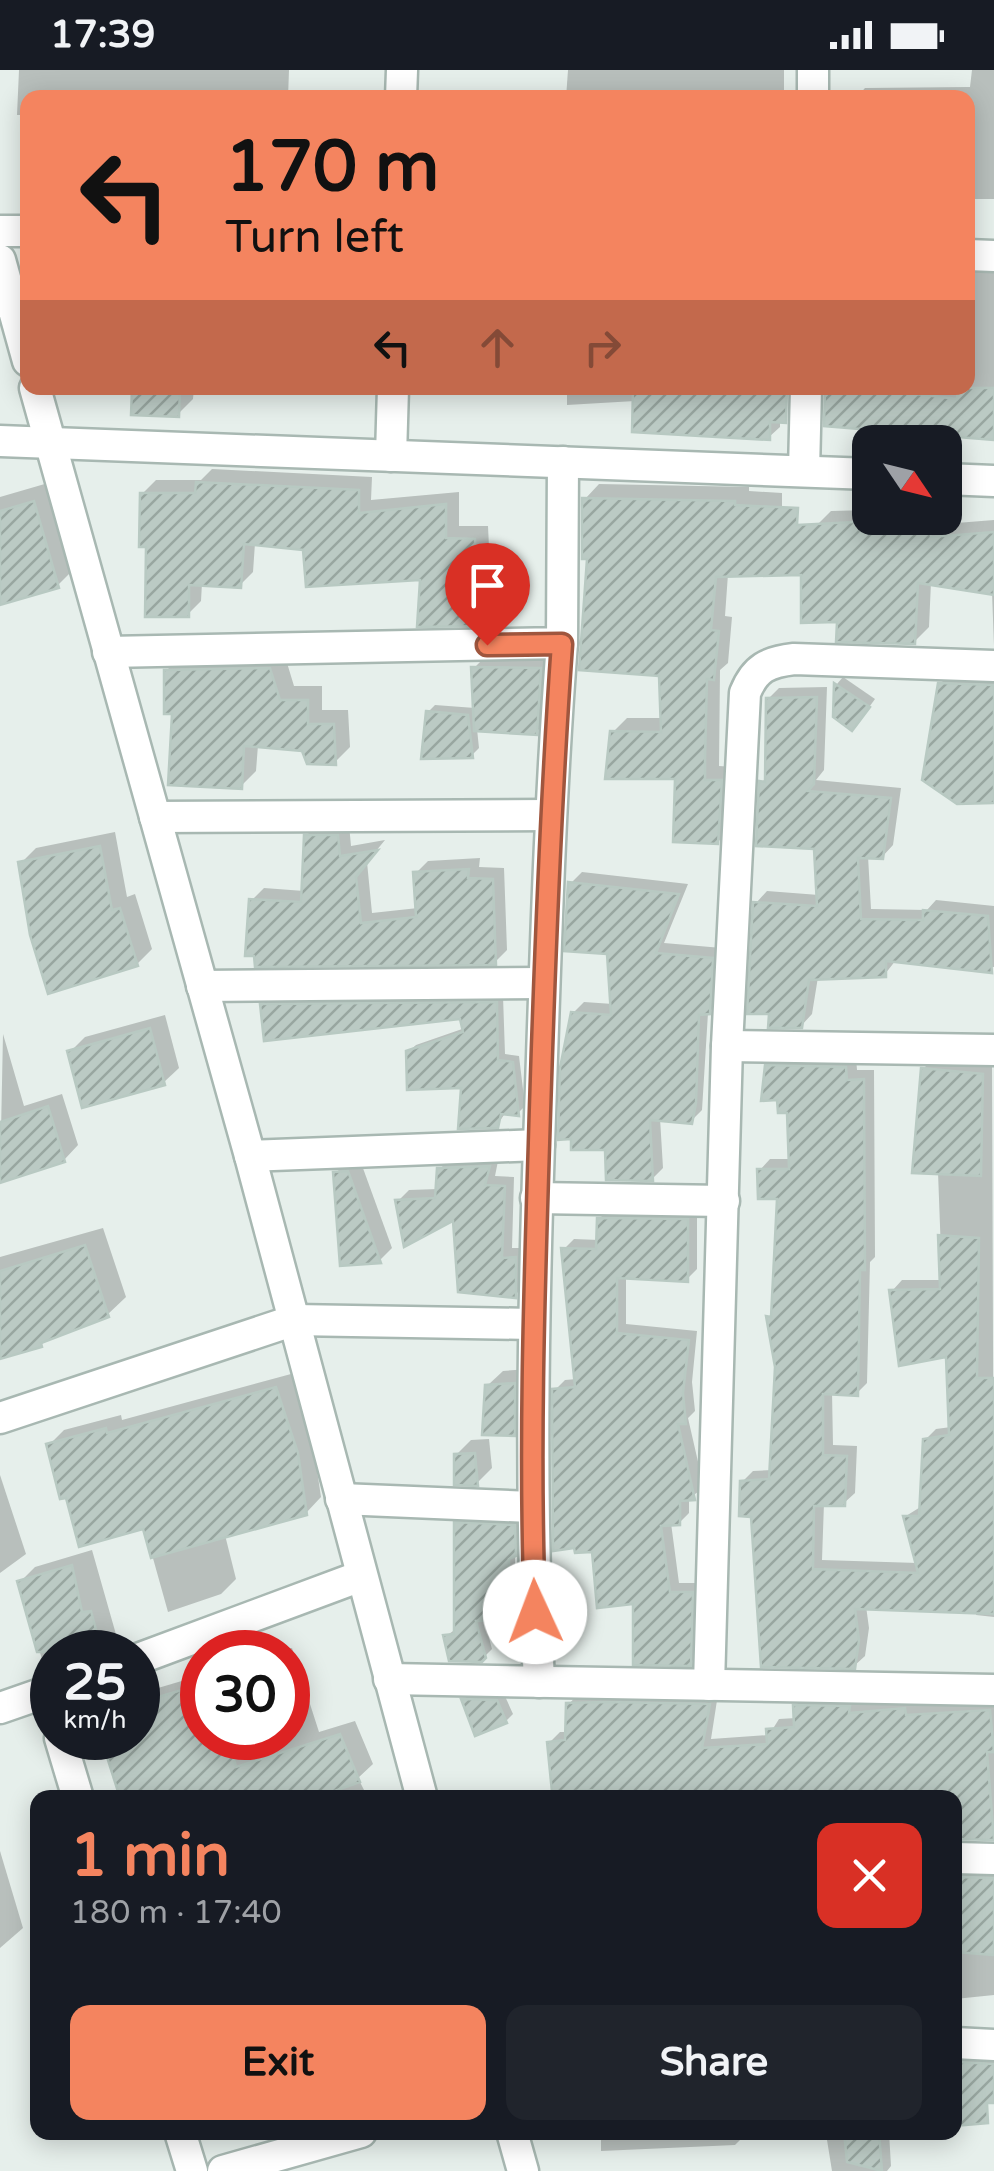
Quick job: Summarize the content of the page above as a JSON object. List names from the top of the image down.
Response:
{
  "north": "bottom right",
  "page": {
    "status": "17:39",
    "turn": ["170 m", "Turn left"],
    "speed": "25 km/h",
    "limit": "30",
    "heading": ["1 min", "180 m · 17:40"],
    "buttons": ["Exit", "Share"]
  }
}
